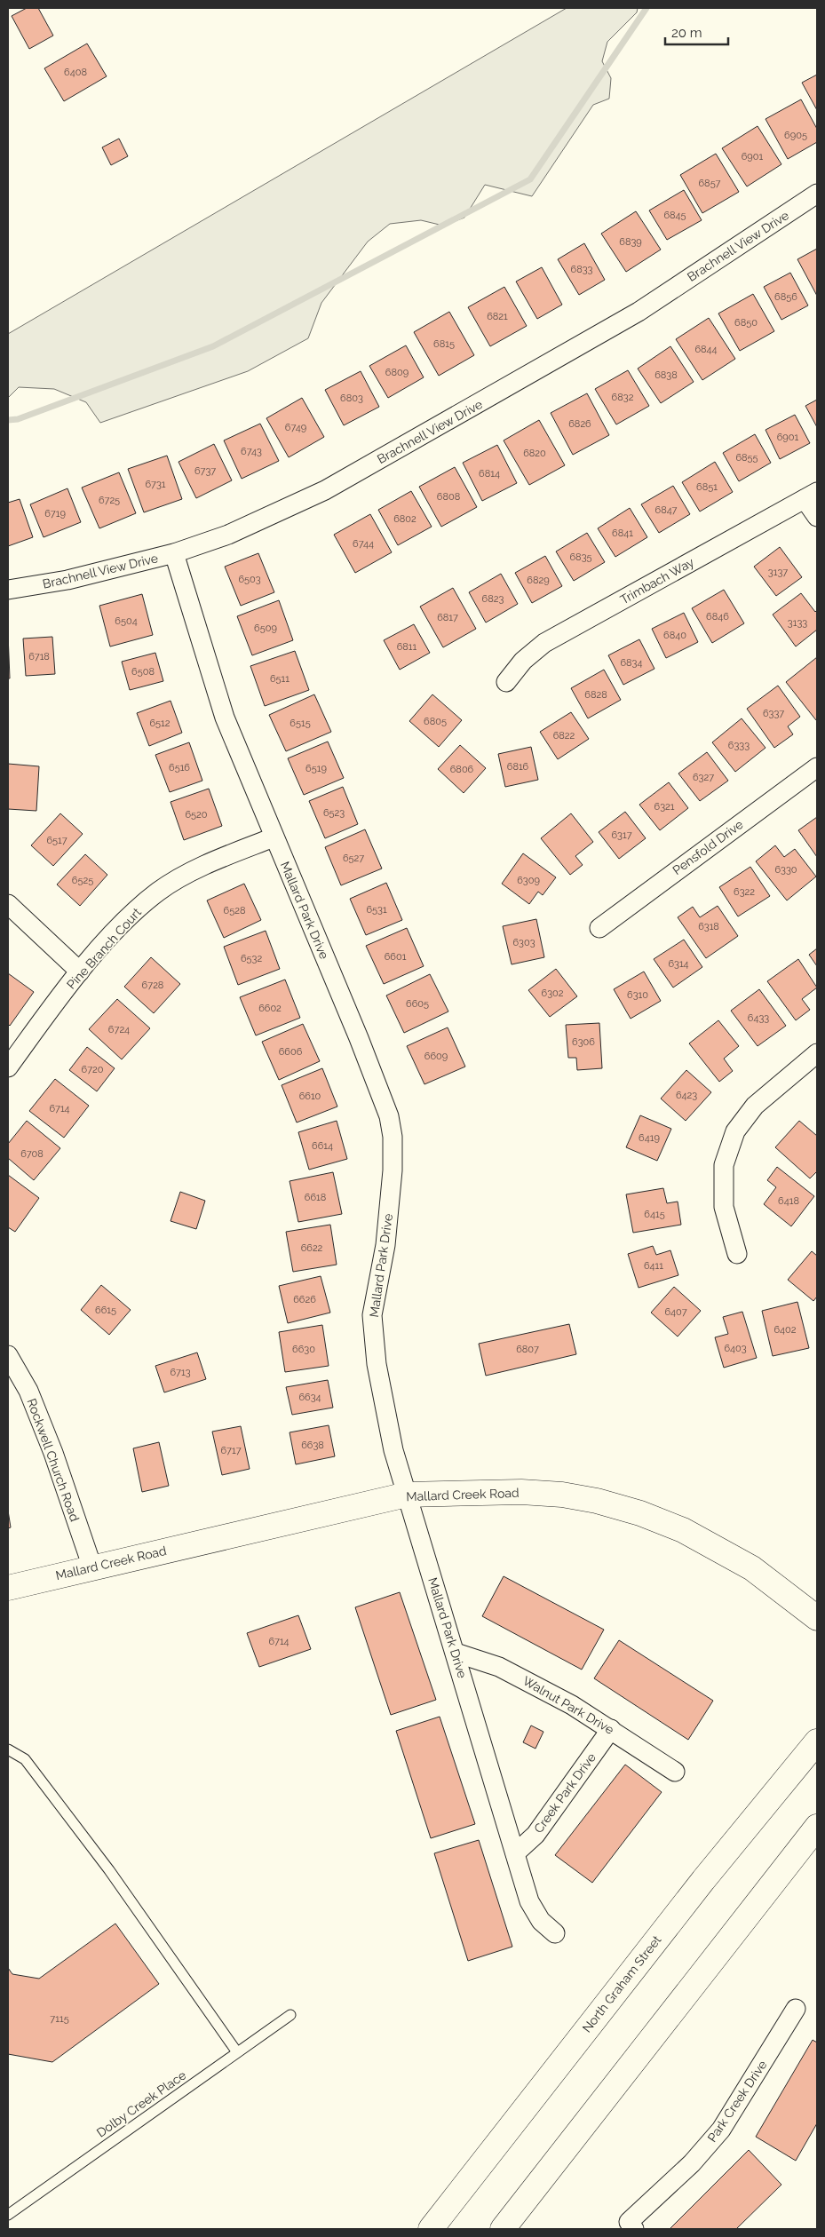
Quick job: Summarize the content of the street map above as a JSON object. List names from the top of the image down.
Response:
{
  "streets": {
    "main road": ["Mallard Creek Road", "North Graham Street"],
    "street": [
      "Brachnell View Drive",
      "Trimbach Way",
      "Pensfold Drive",
      "Mallard Park Drive",
      "Pine Branch Court",
      "Rockwell Church Road",
      "Walnut Park Drive",
      "Creek Park Drive",
      "Park Creek Drive"
    ],
    "lane": ["Dolby Creek Place"]
  },
  "crossings": [
    ["Brachnell View Drive", "Mallard Park Drive"],
    ["Mallard Park Drive", "Pine Branch Court"],
    ["Mallard Park Drive", "Mallard Creek Road"],
    ["Mallard Park Drive", "Walnut Park Drive"],
    ["Mallard Park Drive", "Creek Park Drive"],
    ["Rockwell Church Road", "Mallard Creek Road"],
    ["Walnut Park Drive", "Creek Park Drive"]
  ],
  "house_numbers": [
    "6408",
    "6905",
    "6901",
    "6857",
    "6845",
    "6839",
    "6833",
    "6856",
    "6821",
    "6850",
    "6815",
    "6844",
    "6809",
    "6838",
    "6832",
    "6803",
    "6826",
    "6749",
    "6901",
    "6743",
    "6820",
    "6855",
    "6737",
    "6814",
    "6731",
    "6851",
    "6808",
    "6725",
    "6847",
    "6719",
    "6802",
    "6841",
    "6744",
    "6835",
    "3137",
    "6503",
    "6829",
    "6823",
    "6846",
    "6817",
    "6504",
    "3133",
    "6509",
    "6840",
    "6811",
    "6718",
    "6834",
    "6508",
    "6511",
    "6828",
    "6337",
    "6805",
    "6512",
    "6515",
    "6822",
    "6333",
    "6816",
    "6516",
    "6519",
    "6806",
    "6327",
    "6321",
    "6523",
    "6520",
    "6317",
    "6517",
    "6527",
    "6330",
    "6525",
    "6309",
    "6322",
    "6531",
    "6528",
    "6318",
    "6303",
    "6601",
    "6532",
    "6314",
    "6728",
    "6302",
    "6310",
    "6605",
    "6602",
    "6433",
    "6724",
    "6306",
    "6606",
    "6609",
    "6720",
    "6423",
    "6610",
    "6714",
    "6419",
    "6614",
    "6708",
    "6618",
    "6418",
    "6415",
    "6622",
    "6411",
    "6626",
    "6615",
    "6407",
    "6402",
    "6403",
    "6630",
    "6807",
    "6713",
    "6634",
    "6638",
    "6717",
    "6714",
    "7115"
  ],
  "scale_bar": "20 m"
}
